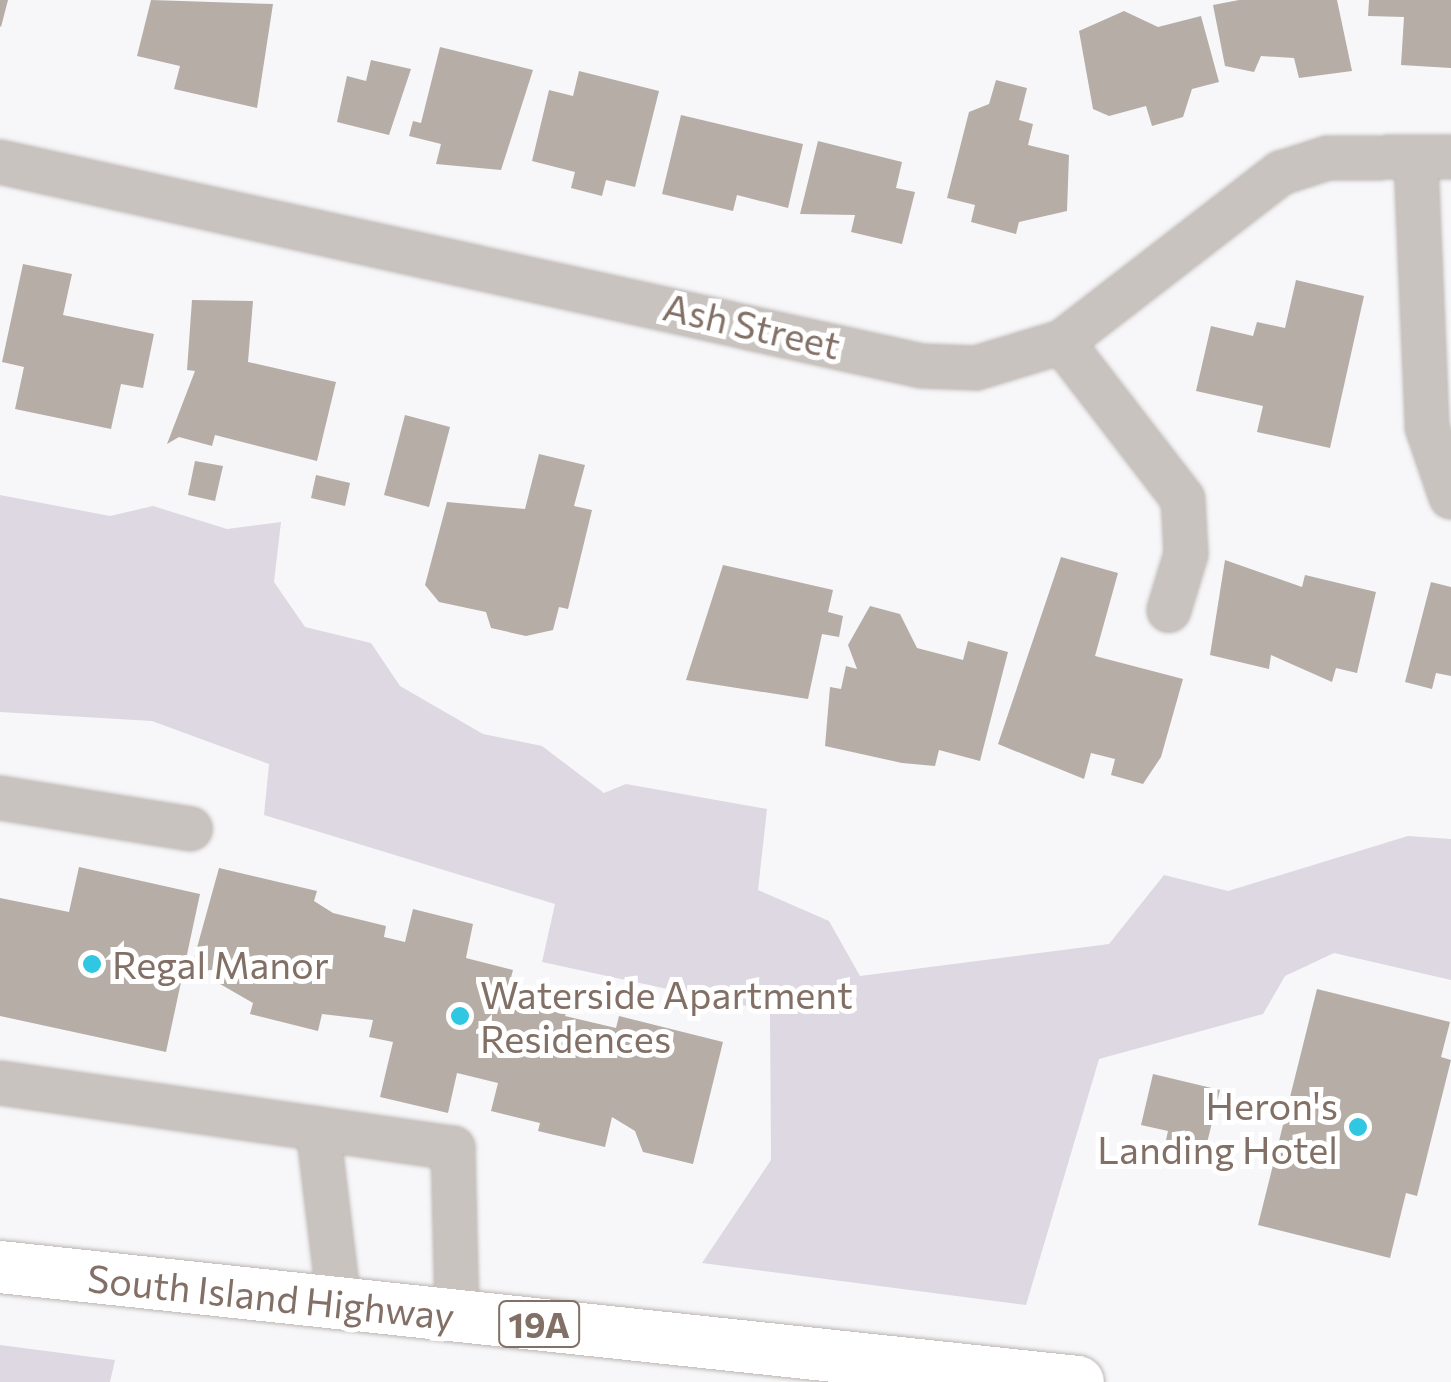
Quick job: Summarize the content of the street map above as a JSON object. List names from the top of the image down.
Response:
{
  "streets": {
    "main road": ["South Island Highway", "19A"],
    "street": ["Ash Street"]
  },
  "places": ["Regal Manor", "Waterside Apartment Residences", "Heron's Landing Hotel"]
}
